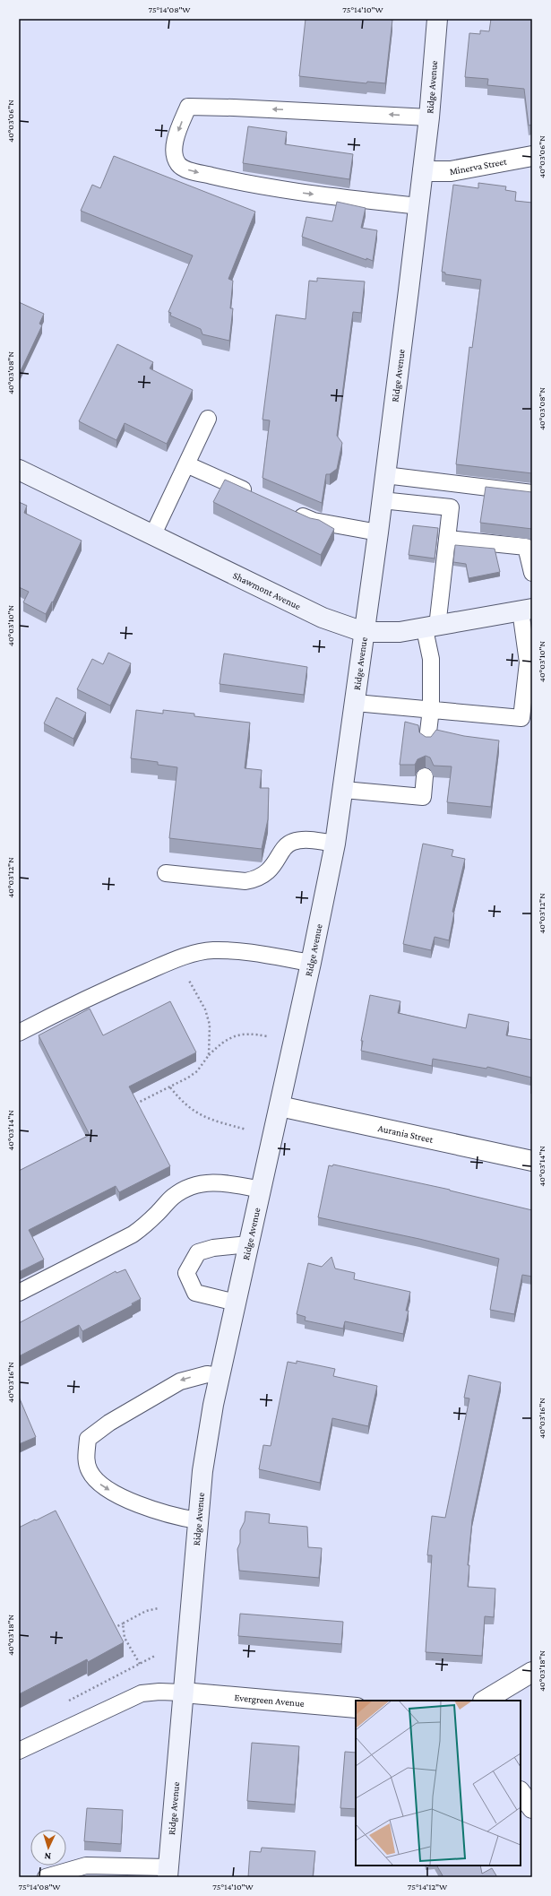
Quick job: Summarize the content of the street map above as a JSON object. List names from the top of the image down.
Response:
{
  "streets": {
    "main road": ["Ridge Avenue", "Shawmont Avenue"],
    "street": ["Minerva Street", "Aurania Street", "Evergreen Avenue"]
  },
  "crossings": [
    ["Ridge Avenue", "Minerva Street"],
    ["Ridge Avenue", "Shawmont Avenue"],
    ["Ridge Avenue", "Aurania Street"],
    ["Ridge Avenue", "Evergreen Avenue"]
  ],
  "north": "bottom",
  "coordinates": [
    "75°14'08\"W",
    "75°14'10\"W",
    "40°03'06\"N",
    "40°03'08\"N",
    "40°03'10\"N",
    "40°03'12\"N",
    "40°03'14\"N",
    "40°03'16\"N",
    "40°03'18\"N",
    "75°14'12\"W"
  ]
}
